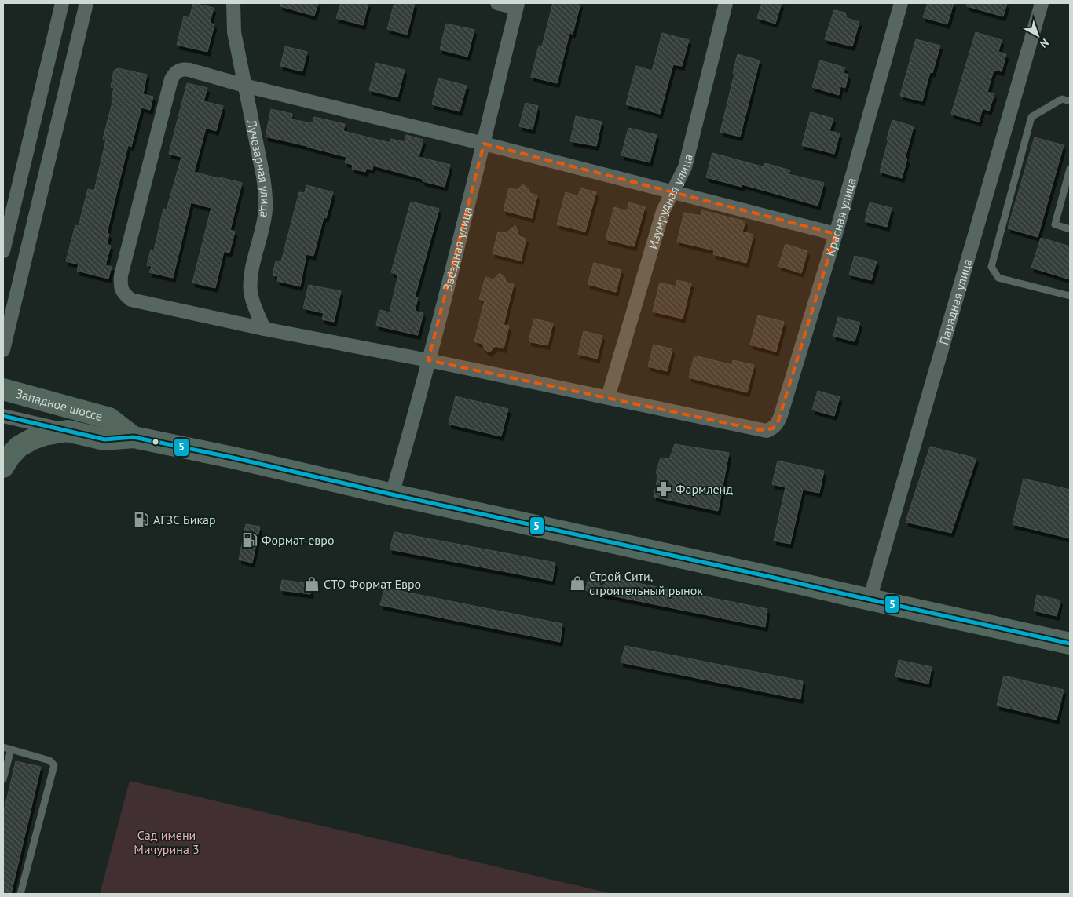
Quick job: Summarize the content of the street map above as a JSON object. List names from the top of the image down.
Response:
{
  "streets": {
    "main road": ["Западное шоссе"],
    "street": [
      "Лучезарная улица",
      "Изумрудная улица",
      "Красная улица",
      "Звёздная улица",
      "Парадная улица"
    ]
  },
  "crossings": [
    ["Изумрудная улица", "Красная улица"],
    ["Звёздная улица", "Западное шоссе"],
    ["Парадная улица", "Западное шоссе"]
  ],
  "parks": ["Сад имени Мичурина 3"],
  "places": {
    "pharmacy": ["Фармленд"],
    "fuel station": ["АГЗС Бикар", "Формат-евро"],
    "shop": ["Строй Сити, строительный рынок", "СТО Формат Евро"]
  },
  "lines": ["transit line 5"],
  "north": "bottom right"
}
